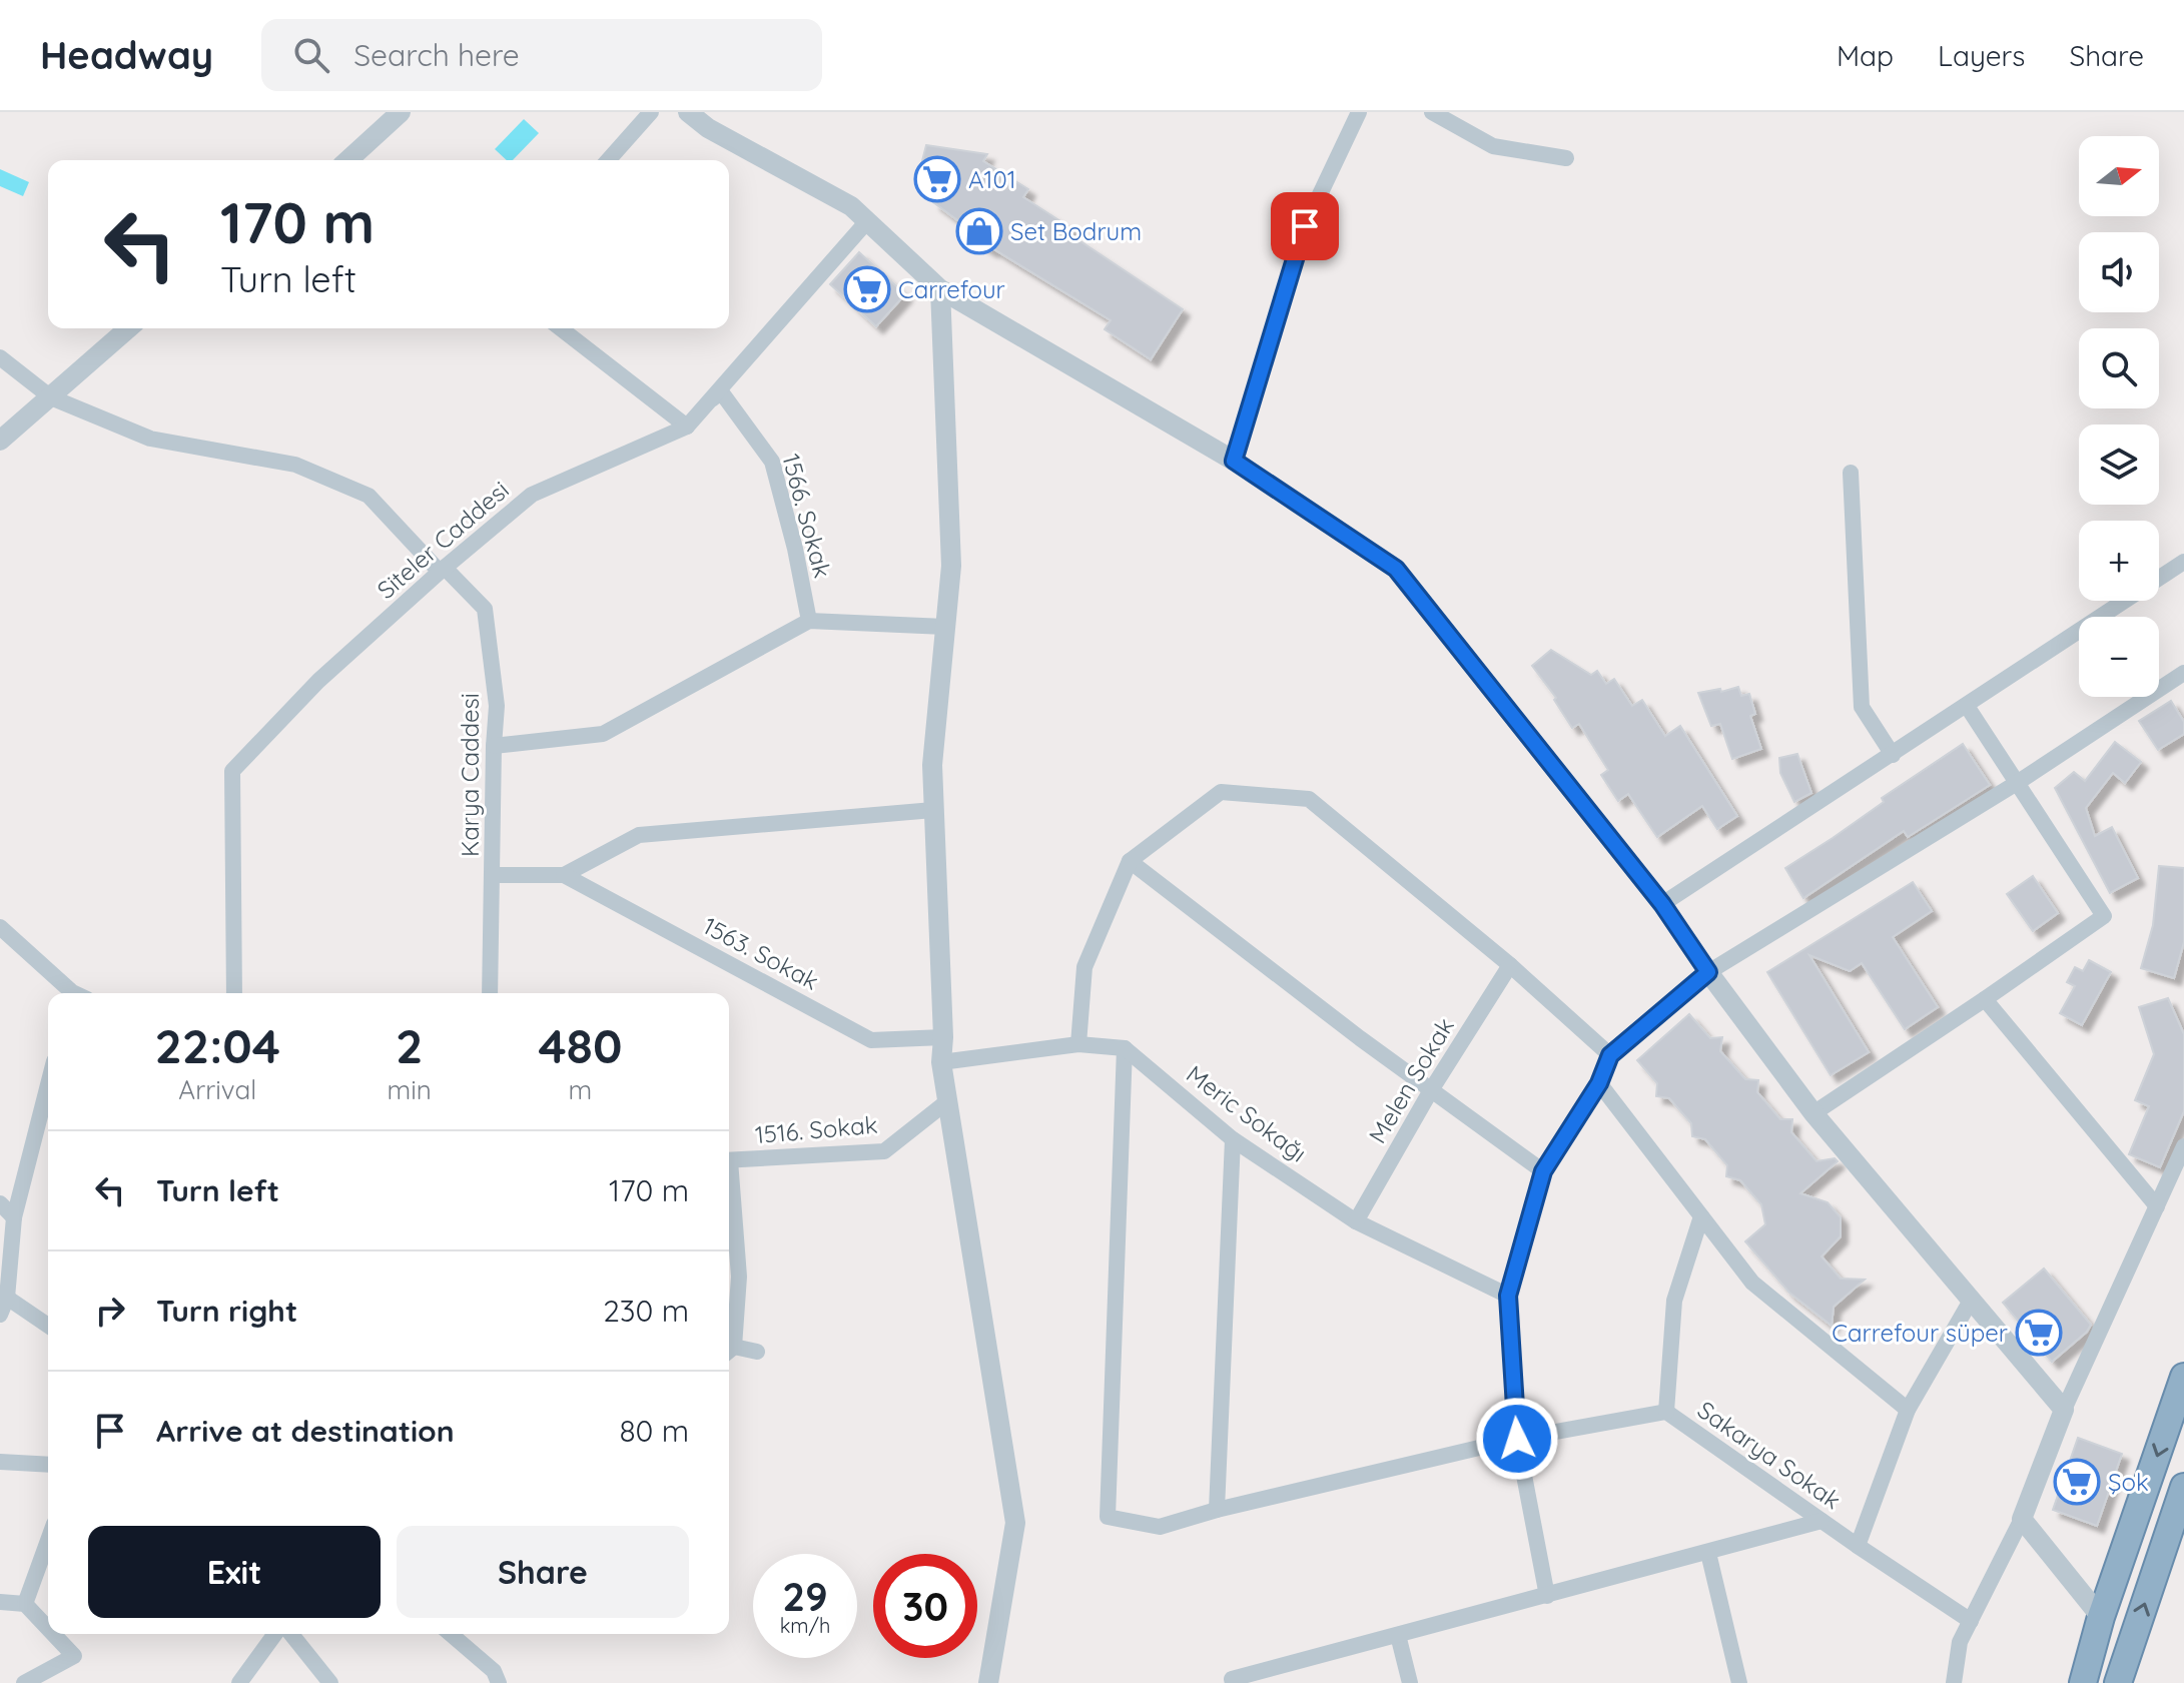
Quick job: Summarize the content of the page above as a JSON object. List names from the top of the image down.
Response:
{
  "streets": {
    "street": [
      "1566. Sokak",
      "Siteler Caddesi",
      "Karya Caddesi",
      "1563. Sokak",
      "Melen Sokak",
      "Meric Sokağı",
      "1516. Sokak",
      "Sakarya Sokak"
    ]
  },
  "crossings": [
    ["1566. Sokak", "Siteler Caddesi"],
    ["Siteler Caddesi", "Karya Caddesi"],
    ["Melen Sokak", "Meric Sokağı"],
    ["Meric Sokağı", "Sakarya Sokak"]
  ],
  "places": {
    "supermarket": [
      "A101",
      "Carrefour",
      "Carrefour süper",
      "Şok"
    ],
    "shop": ["Set Bodrum"]
  },
  "north": "right",
  "page": {
    "header": "Headway",
    "search": "Search here",
    "nav": ["Map", "Layers", "Share"],
    "map_buttons": ["+", "−"],
    "turn": ["170 m", "Turn left"],
    "eta": [
      "22:04",
      "Arrival",
      "2",
      "min",
      "480",
      "m"
    ],
    "list": [
      {
        "name": "Turn left",
        "value": "170 m"
      },
      {
        "name": "Turn right",
        "value": "230 m"
      },
      {
        "name": "Arrive at destination",
        "value": "80 m"
      }
    ],
    "buttons": ["Exit", "Share"],
    "speed": "29 km/h",
    "limit": "30"
  }
}
